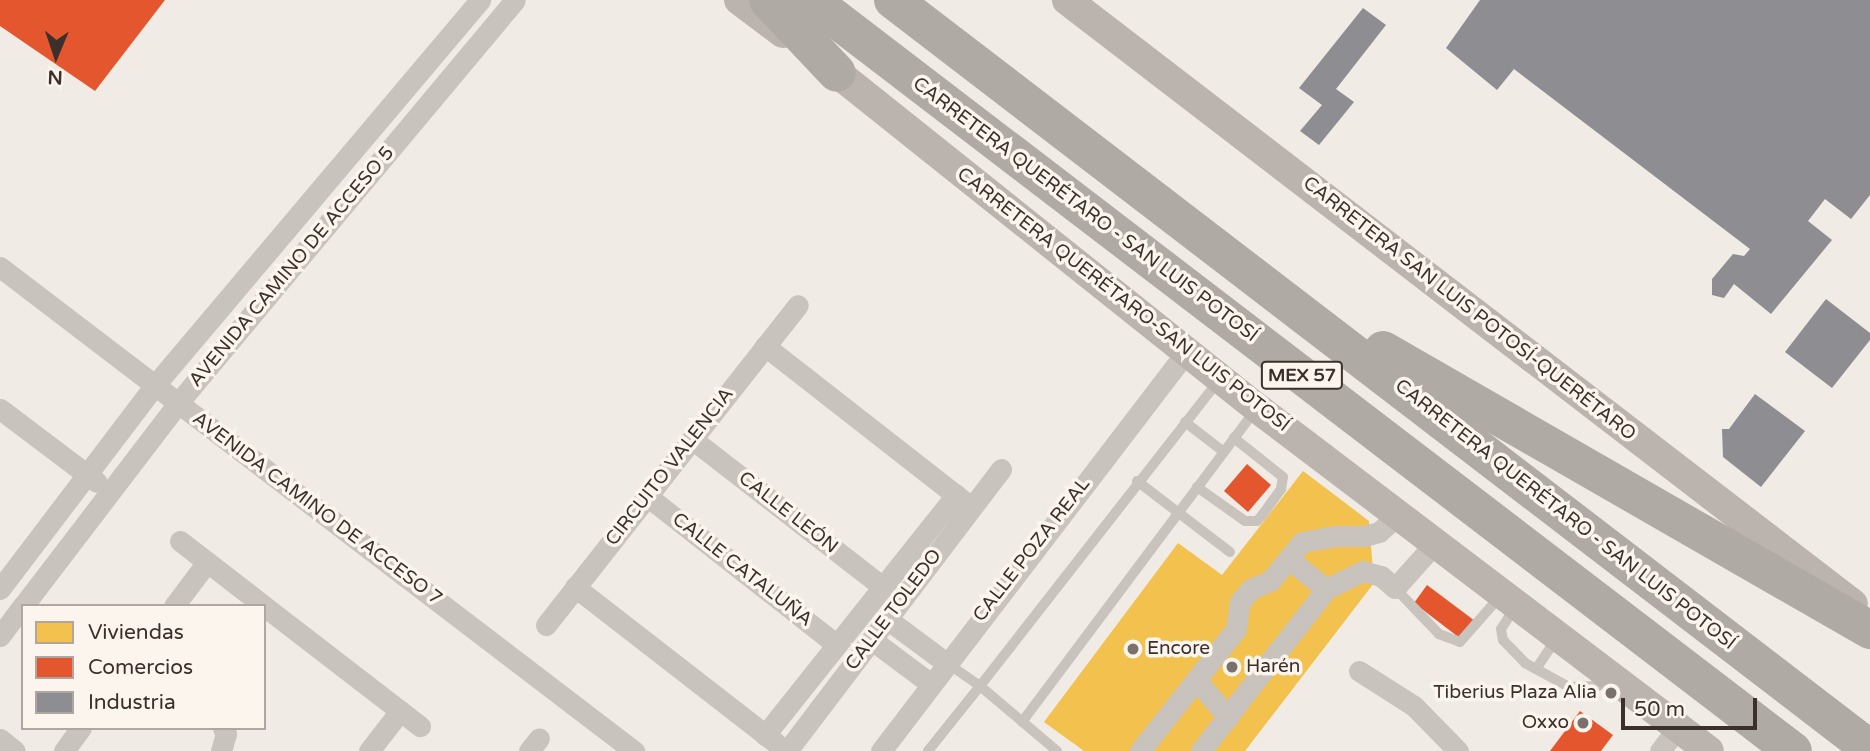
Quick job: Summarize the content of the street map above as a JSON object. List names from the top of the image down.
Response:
{
  "streets": {
    "highway": ["CARRETERA QUERÉTARO - SAN LUIS POTOSÍ", "MEX 57"],
    "main road": ["CARRETERA QUERÉTARO-SAN LUIS POTOSÍ", "CARRETERA SAN LUIS POTOSÍ-QUERÉTARO"],
    "street": [
      "AVENIDA CAMINO DE ACCESO 5",
      "CIRCUITO VALENCIA",
      "AVENIDA CAMINO DE ACCESO 7",
      "CALLE LEÓN",
      "CALLE POZA REAL",
      "CALLE CATALUÑA",
      "CALLE TOLEDO"
    ]
  },
  "crossings": [
    ["AVENIDA CAMINO DE ACCESO 5", "AVENIDA CAMINO DE ACCESO 7"],
    ["CARRETERA QUERÉTARO-SAN LUIS POTOSÍ", "CALLE POZA REAL"],
    ["CIRCUITO VALENCIA", "CALLE LEÓN"],
    ["CIRCUITO VALENCIA", "CALLE CATALUÑA"],
    ["CALLE LEÓN", "CALLE TOLEDO"],
    ["CALLE CATALUÑA", "CALLE TOLEDO"]
  ],
  "places": [
    "Encore",
    "Harén",
    "Tiberius Plaza Alia",
    "Oxxo"
  ],
  "legend": ["Viviendas", "Comercios", "Industria"],
  "scale_bar": "50 m",
  "north": "bottom"
}
